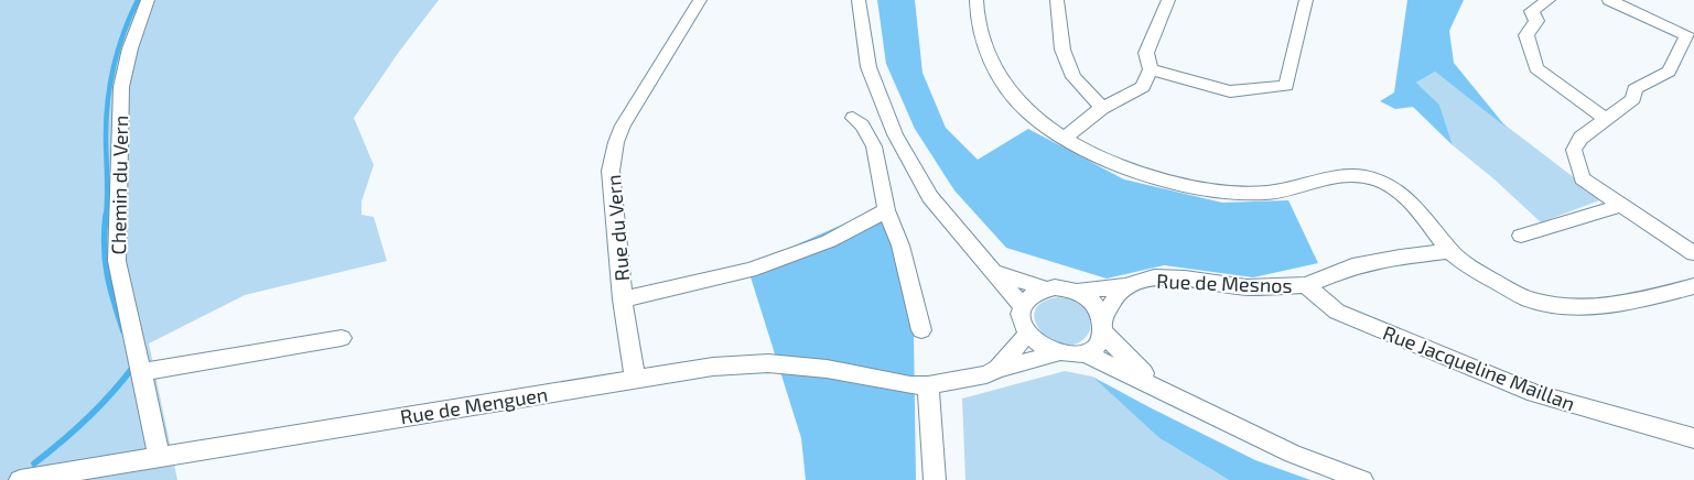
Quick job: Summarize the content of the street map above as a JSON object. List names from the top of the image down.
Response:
{
  "streets": {
    "street": [
      "Chemin du Vern",
      "Rue du Vern",
      "Rue de Mesnos",
      "Rue Jacqueline Maillan",
      "Rue de Menguen"
    ]
  },
  "crossings": [
    ["Chemin du Vern", "Rue de Menguen"],
    ["Rue du Vern", "Rue de Menguen"],
    ["Rue de Mesnos", "Rue Jacqueline Maillan"],
    ["Rue de Mesnos", "Rue de Menguen"]
  ]
}
